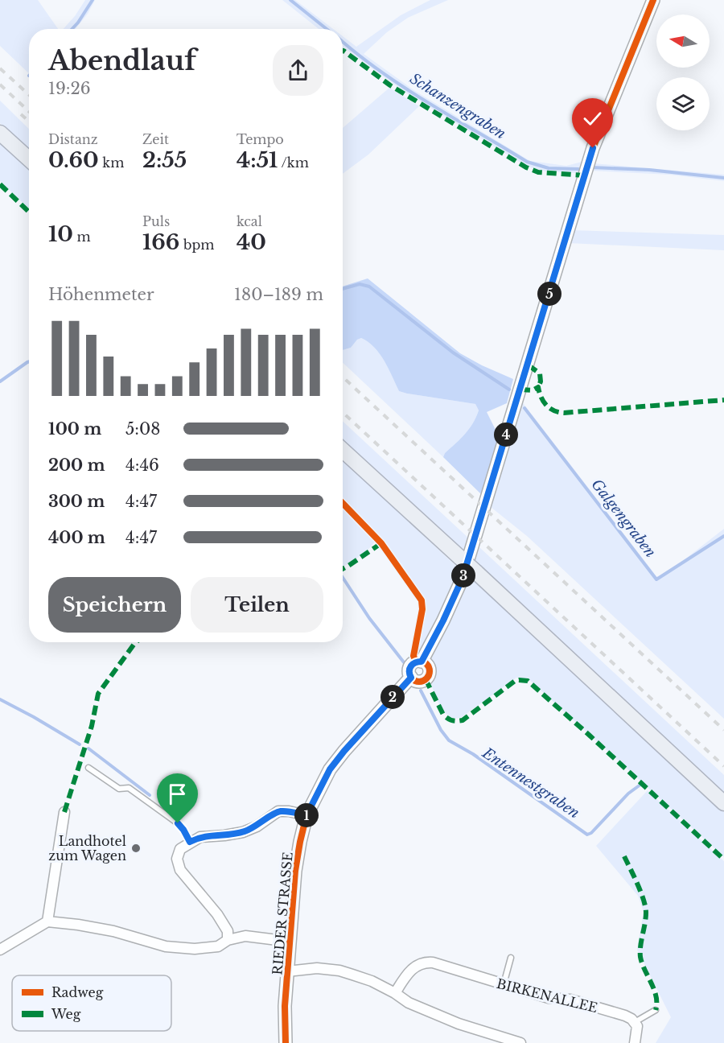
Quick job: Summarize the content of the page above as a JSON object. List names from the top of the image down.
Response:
{
  "streets": {
    "street": ["RIEDER STRASSE", "BIRKENALLEE"]
  },
  "water": ["Schanzengraben", "Galgengraben", "Entennestgraben"],
  "places": ["Landhotel zum Wagen"],
  "legend": ["Radweg", "Weg"],
  "north": "left",
  "page": {
    "heading": ["Abendlauf", "19:26"],
    "stats": [
      ["Distanz", "0.60 km"],
      ["Zeit", "2:55"],
      ["Tempo", "4:51 /km"],
      ["10 m"],
      ["Puls", "166 bpm"],
      ["kcal", "40"]
    ],
    "chart": ["Höhenmeter", "180–189 m"],
    "pins": [
      "5",
      "4",
      "3",
      "2",
      "1"
    ],
    "list": [
      {
        "name": "100 m",
        "note": "5:08"
      },
      {
        "name": "200 m",
        "note": "4:46"
      },
      {
        "name": "300 m",
        "note": "4:47"
      },
      {
        "name": "400 m",
        "note": "4:47"
      }
    ],
    "buttons": ["Speichern", "Teilen"]
  }
}
